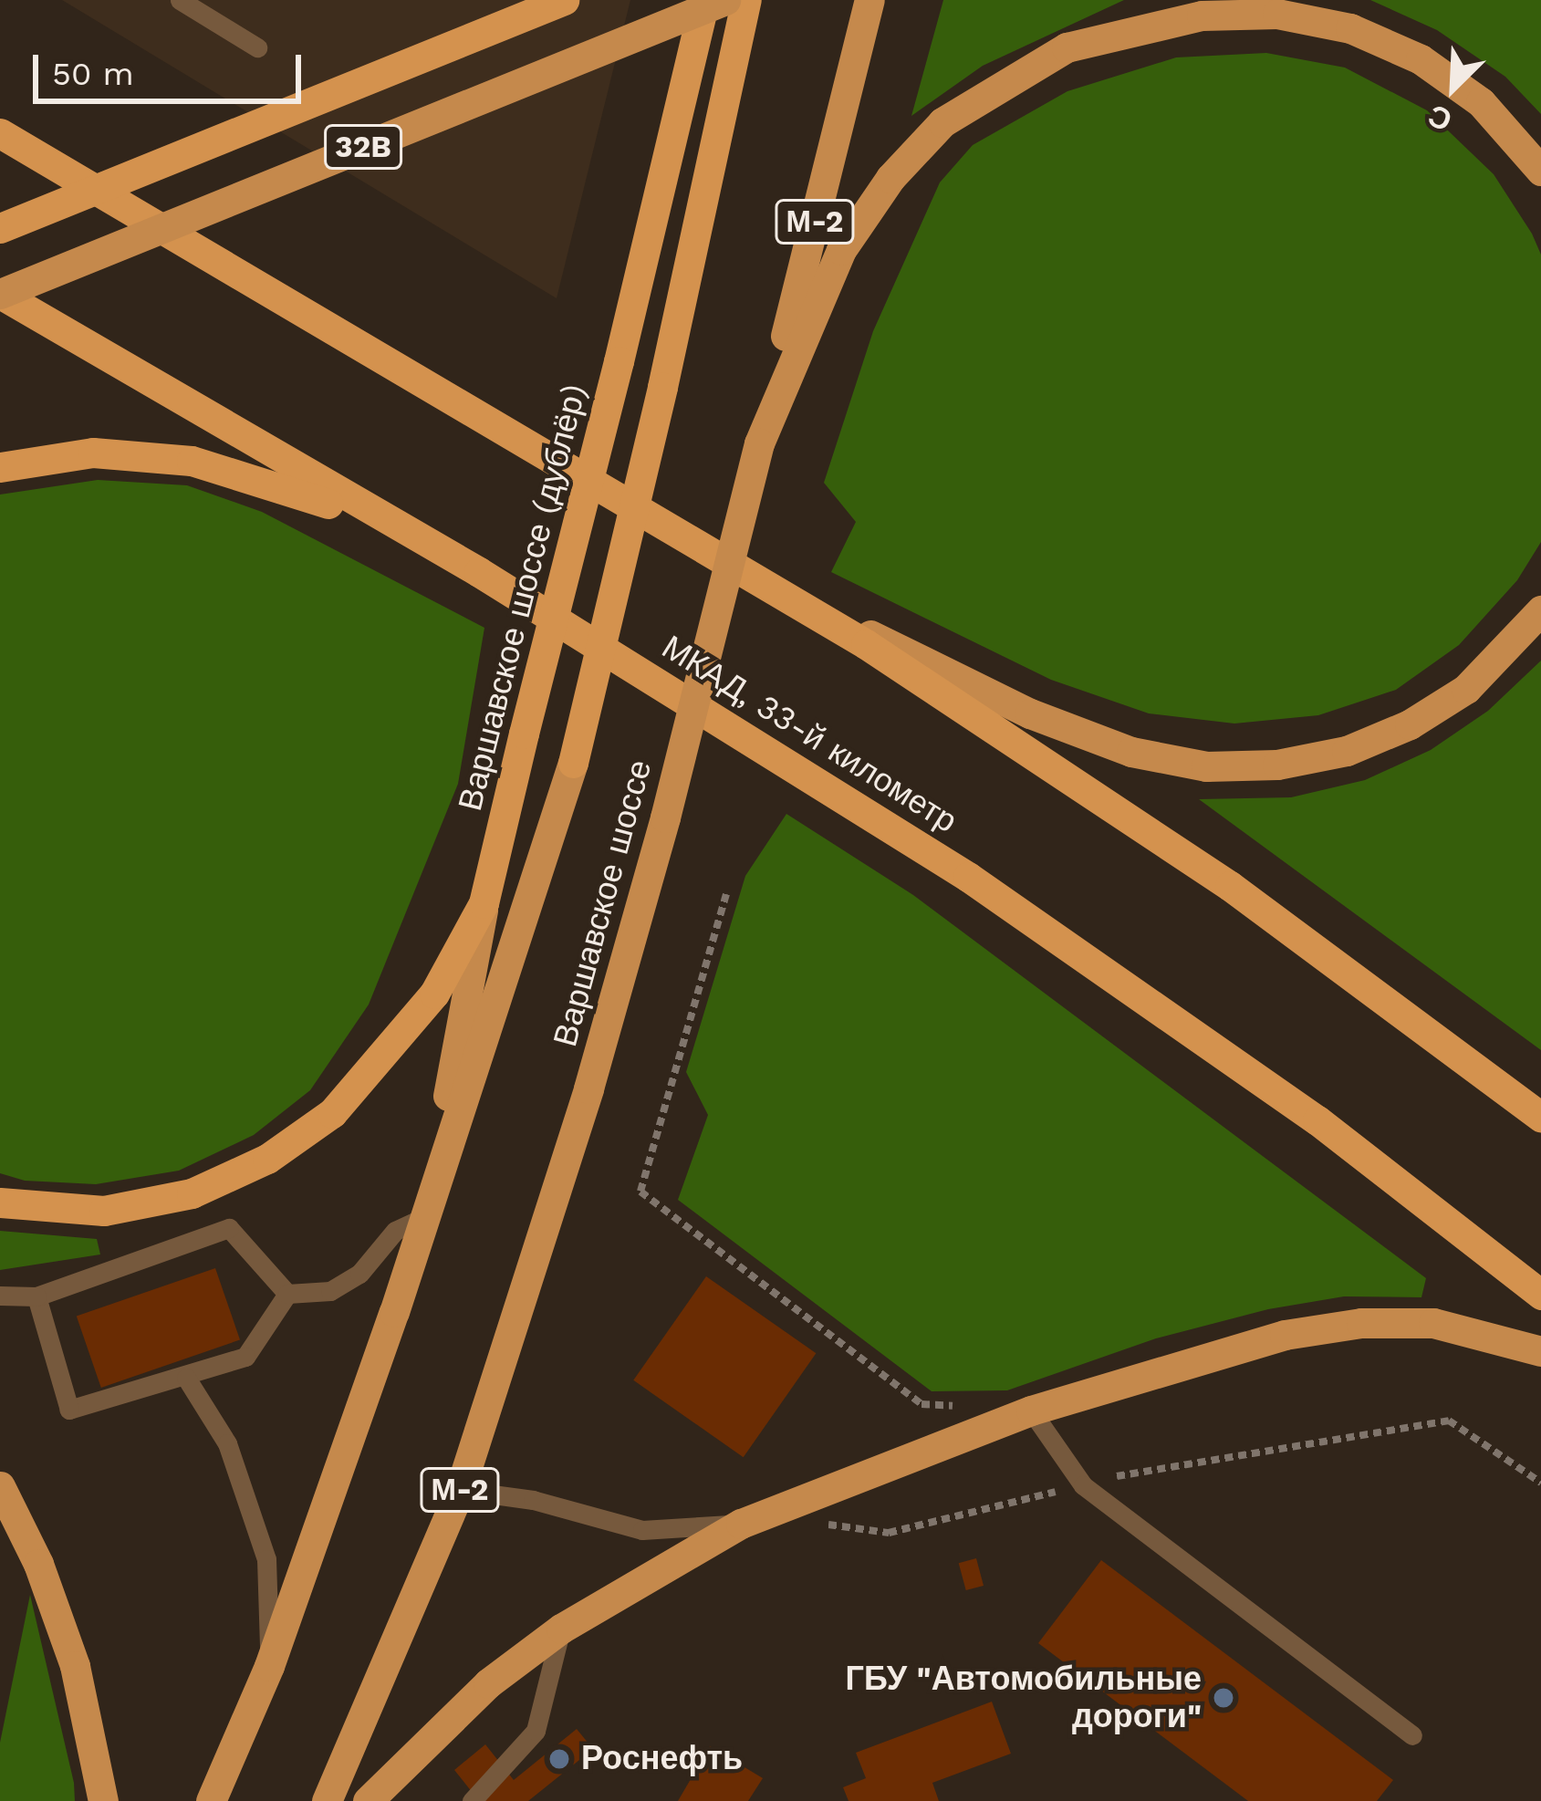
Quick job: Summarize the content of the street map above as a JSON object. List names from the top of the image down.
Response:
{
  "streets": {
    "highway": ["Варшавское шоссе (дублёр)", "МКАД, 33-й километр", "Варшавское шоссе"],
    "main road": ["32B", "М-2"]
  },
  "crossings": [
    ["32B", "МКАД, 33-й километр"],
    ["Варшавское шоссе (дублёр)", "Варшавское шоссе"]
  ],
  "places": ["ГБУ \"Автомобильные дороги\"", "Роснефть"],
  "scale_bar": "50 m",
  "north": "bottom left"
}
